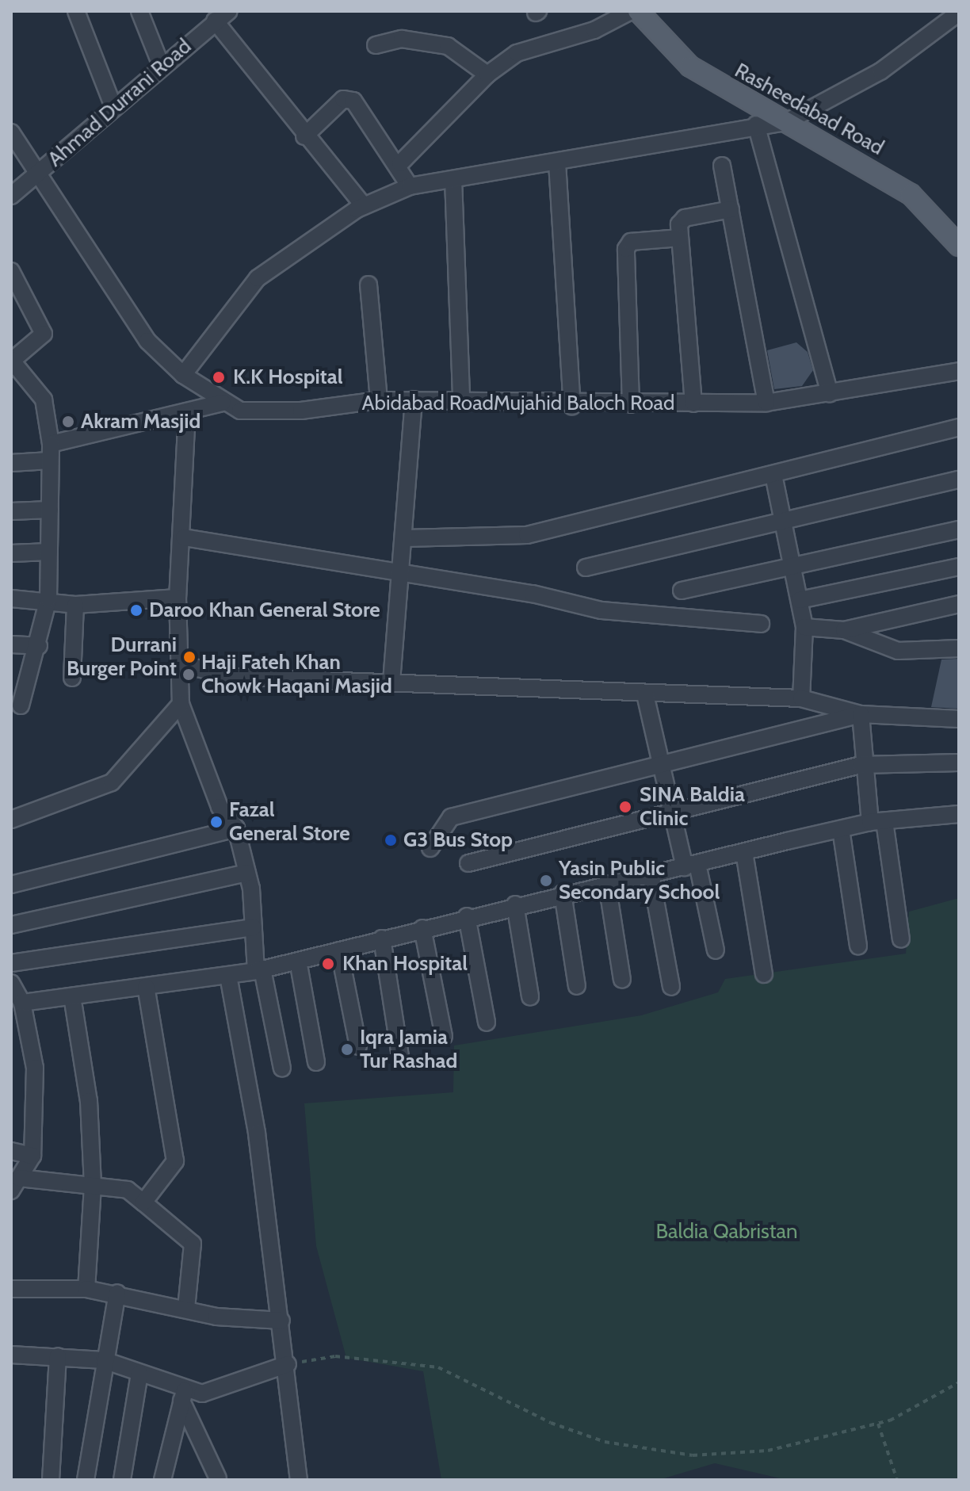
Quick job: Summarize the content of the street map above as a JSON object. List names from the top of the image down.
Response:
{
  "streets": {
    "main road": ["Rasheedabad Road"],
    "street": ["Ahmad Durrani Road", "Abidabad RoadMujahid Baloch Road"]
  },
  "crossings": [
    ["Ahmad Durrani Road", "Abidabad RoadMujahid Baloch Road"]
  ],
  "parks": ["Baldia Qabristan"],
  "places": [
    "K.K Hospital",
    "Akram Masjid",
    "Daroo Khan General Store",
    "Durrani Burger Point",
    "Haji Fateh Khan Chowk Haqani Masjid",
    "SINA Baldia Clinic",
    "Fazal General Store",
    "G3 Bus Stop",
    "Yasin Public Secondary School",
    "Khan Hospital",
    "Iqra Jamia Tur Rashad"
  ]
}
